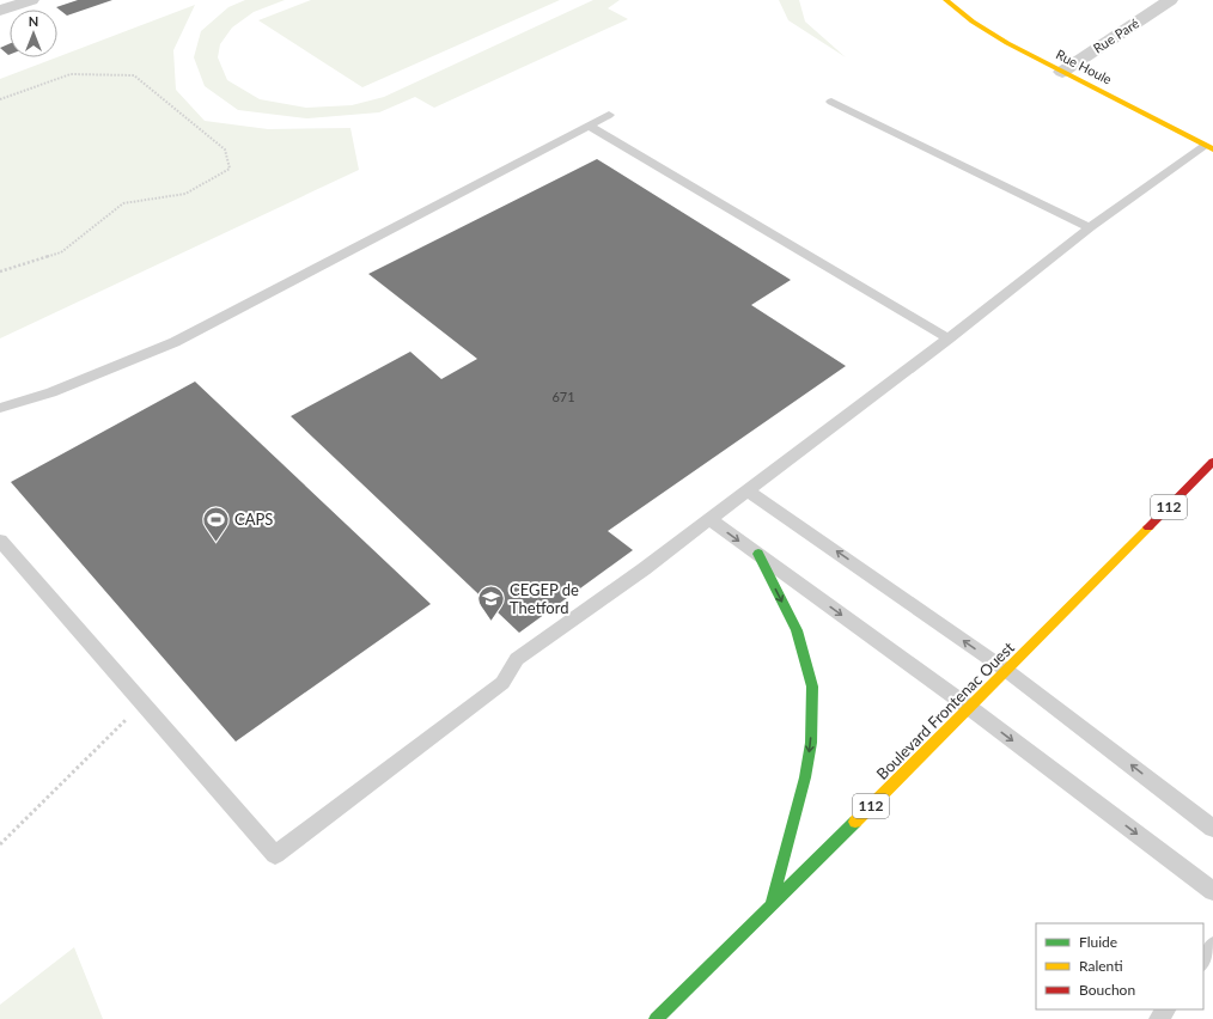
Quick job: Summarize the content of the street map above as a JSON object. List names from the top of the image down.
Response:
{
  "streets": {
    "main road": ["Rue Houle", "112", "Boulevard Frontenac Ouest"],
    "street": ["Rue Paré"]
  },
  "crossings": [
    ["Rue Paré", "Rue Houle"]
  ],
  "places": {
    "sports": ["CAPS"],
    "school or university": ["CEGEP de Thetford"]
  },
  "house_numbers": ["671"],
  "legend": ["Fluide", "Ralenti", "Bouchon"],
  "north": "top"
}
